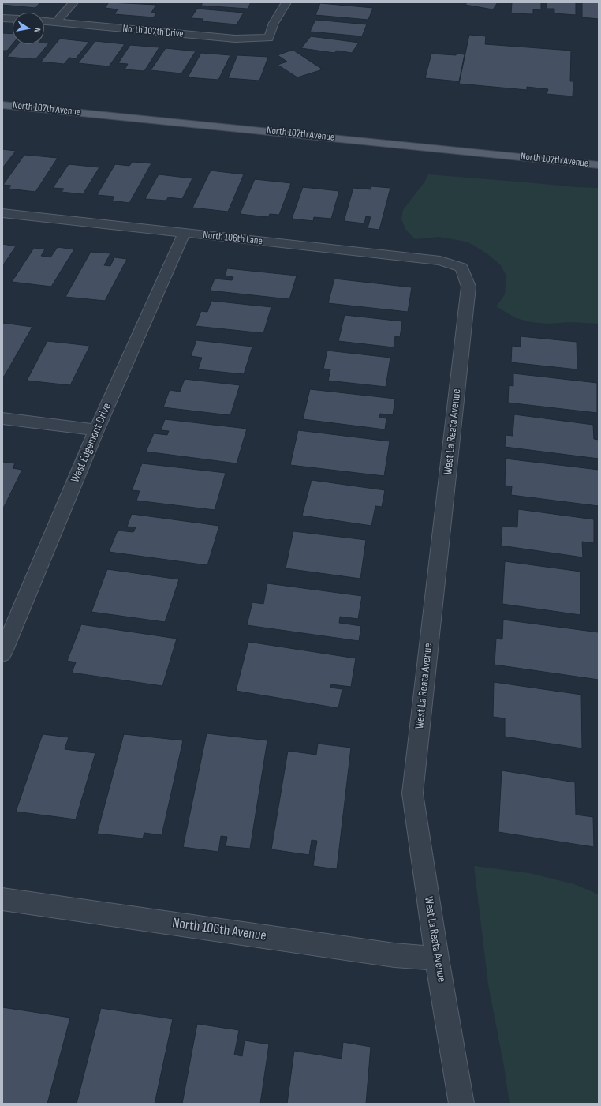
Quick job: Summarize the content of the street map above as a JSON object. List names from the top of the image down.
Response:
{
  "streets": {
    "main road": ["North 107th Avenue"],
    "street": [
      "North 107th Drive",
      "North 106th Lane",
      "West La Reata Avenue",
      "West Edgemont Drive",
      "North 106th Avenue"
    ]
  },
  "crossings": [
    ["North 106th Lane", "West La Reata Avenue"],
    ["North 106th Lane", "West Edgemont Drive"],
    ["West La Reata Avenue", "North 106th Avenue"]
  ],
  "north": "right"
}
